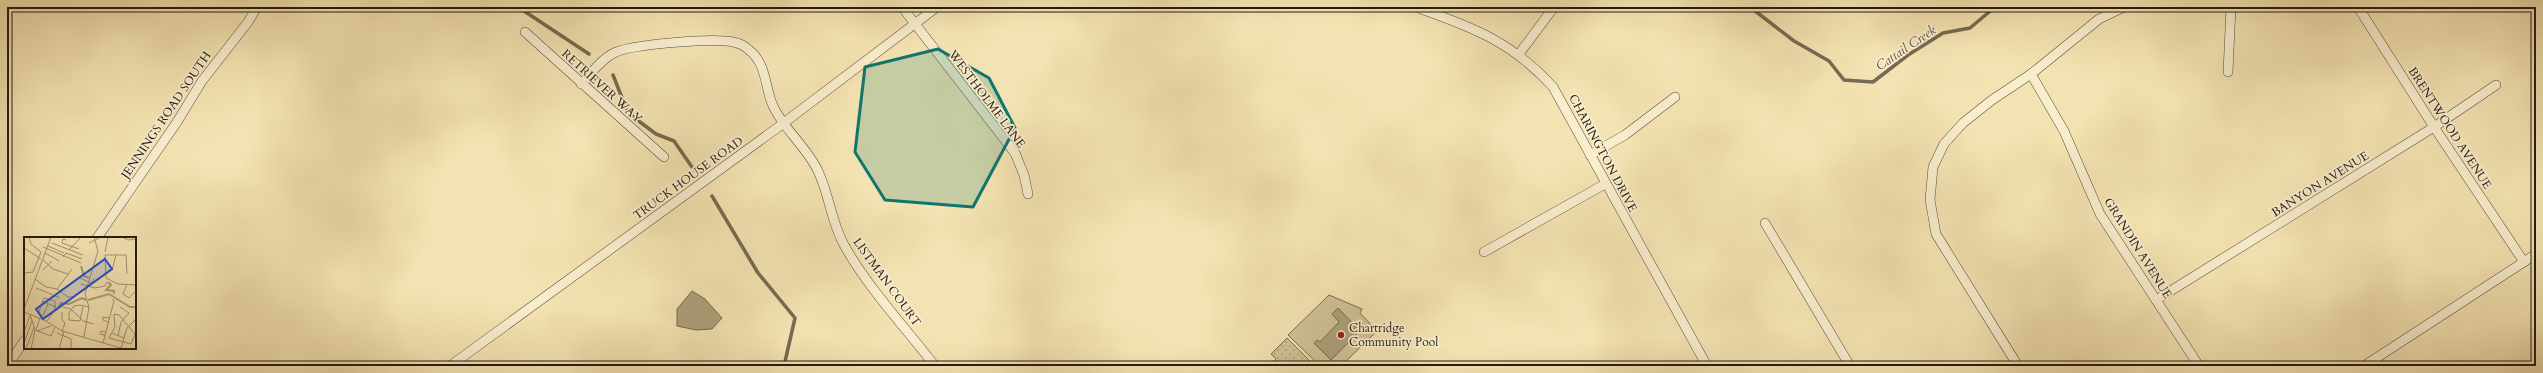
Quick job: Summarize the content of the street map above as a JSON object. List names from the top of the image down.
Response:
{
  "streets": {
    "street": [
      "RETRIEVER WAY",
      "WESTHOLME LANE",
      "JENNINGS ROAD SOUTH",
      "BRENTWOOD AVENUE",
      "CHARINGTON DRIVE",
      "TRUCK HOUSE ROAD",
      "BANYON AVENUE",
      "GRANDIN AVENUE",
      "LISTMAN COURT"
    ]
  },
  "crossings": [
    ["RETRIEVER WAY", "LISTMAN COURT"],
    ["WESTHOLME LANE", "TRUCK HOUSE ROAD"],
    ["BRENTWOOD AVENUE", "BANYON AVENUE"],
    ["TRUCK HOUSE ROAD", "LISTMAN COURT"],
    ["BANYON AVENUE", "GRANDIN AVENUE"]
  ],
  "water": ["Cattail Creek"],
  "places": ["Chartridge Community Pool"]
}
